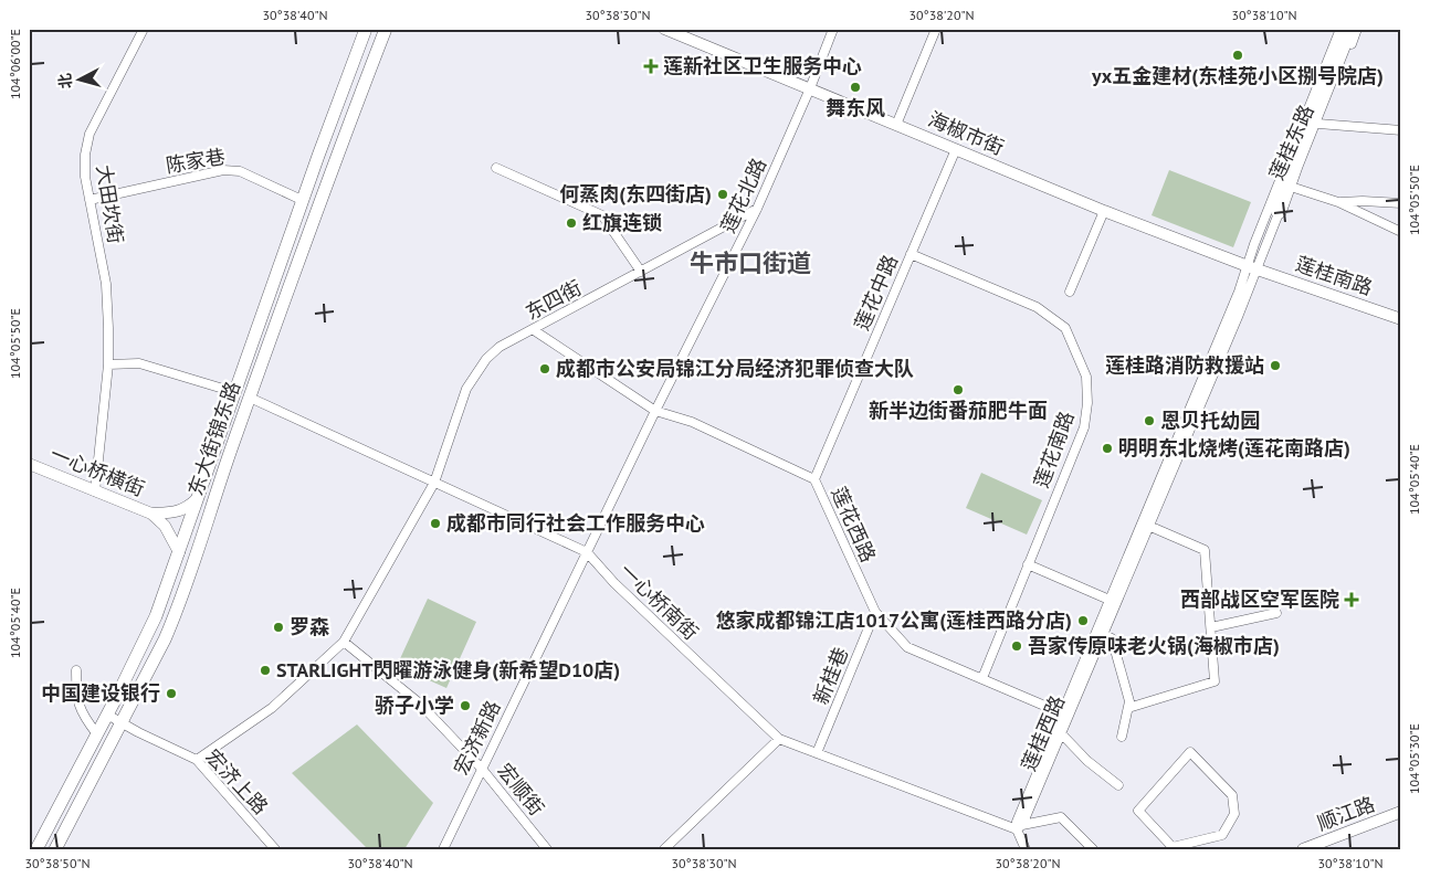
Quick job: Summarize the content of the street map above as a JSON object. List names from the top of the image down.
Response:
{
  "streets": {
    "main road": ["东大街锦东路"],
    "street": [
      "海椒市街",
      "莲桂东路",
      "陈家巷",
      "莲花北路",
      "大田坎街",
      "莲桂南路",
      "莲花中路",
      "东四街",
      "莲花南路",
      "一心桥横街",
      "莲花西路",
      "一心桥南街",
      "新桂巷",
      "莲桂西路",
      "宏济新路",
      "宏济上路",
      "宏顺街",
      "顺江路"
    ]
  },
  "crossings": [
    ["海椒市街", "莲桂东路"],
    ["海椒市街", "莲花北路"],
    ["海椒市街", "莲桂南路"],
    ["海椒市街", "莲花中路"],
    ["海椒市街", "莲桂西路"],
    ["莲桂东路", "莲桂南路"],
    ["莲桂东路", "莲桂西路"],
    ["陈家巷", "大田坎街"],
    ["陈家巷", "东大街锦东路"],
    ["莲花北路", "东四街"],
    ["莲花北路", "莲花西路"],
    ["莲花北路", "一心桥南街"],
    ["莲花北路", "宏济新路"],
    ["大田坎街", "一心桥横街"],
    ["莲桂南路", "莲桂西路"],
    ["莲花中路", "莲花南路"],
    ["莲花中路", "莲花西路"],
    ["东四街", "莲花西路"],
    ["东四街", "一心桥南街"],
    ["东四街", "宏济上路"],
    ["东四街", "宏顺街"],
    ["东大街锦东路", "一心桥横街"],
    ["东大街锦东路", "一心桥南街"],
    ["东大街锦东路", "宏济上路"],
    ["莲花南路", "莲花西路"],
    ["莲花西路", "新桂巷"],
    ["莲花西路", "莲桂西路"],
    ["一心桥南街", "新桂巷"],
    ["一心桥南街", "莲桂西路"],
    ["一心桥南街", "宏济新路"],
    ["宏济新路", "宏顺街"]
  ],
  "districts": ["牛市口街道"],
  "places": {
    "other": [
      "yx五金建材(东桂苑小区捌号院店)",
      "舞东风",
      "何蒸肉(东四街店)",
      "红旗连锁",
      "莲桂路消防救援站",
      "成都市公安局锦江分局经济犯罪侦查大队",
      "新半边街番茄肥牛面",
      "恩贝托幼园",
      "明明东北烧烤(莲花南路店)",
      "成都市同行社会工作服务中心",
      "悠家成都锦江店1017公寓(莲桂西路分店)",
      "罗森",
      "吾家传原味老火锅(海椒市店)",
      "STARLIGHT閃曜游泳健身(新希望D10店)",
      "中国建设银行",
      "骄子小学"
    ],
    "health": ["莲新社区卫生服务中心", "西部战区空军医院"]
  },
  "north": "left",
  "coordinates": [
    "30°38'40\"N",
    "30°38'30\"N",
    "30°38'20\"N",
    "30°38'10\"N",
    "104°06'00\"E",
    "104°05'50\"E",
    "104°05'40\"E",
    "104°05'30\"E",
    "30°38'50\"N"
  ]
}
